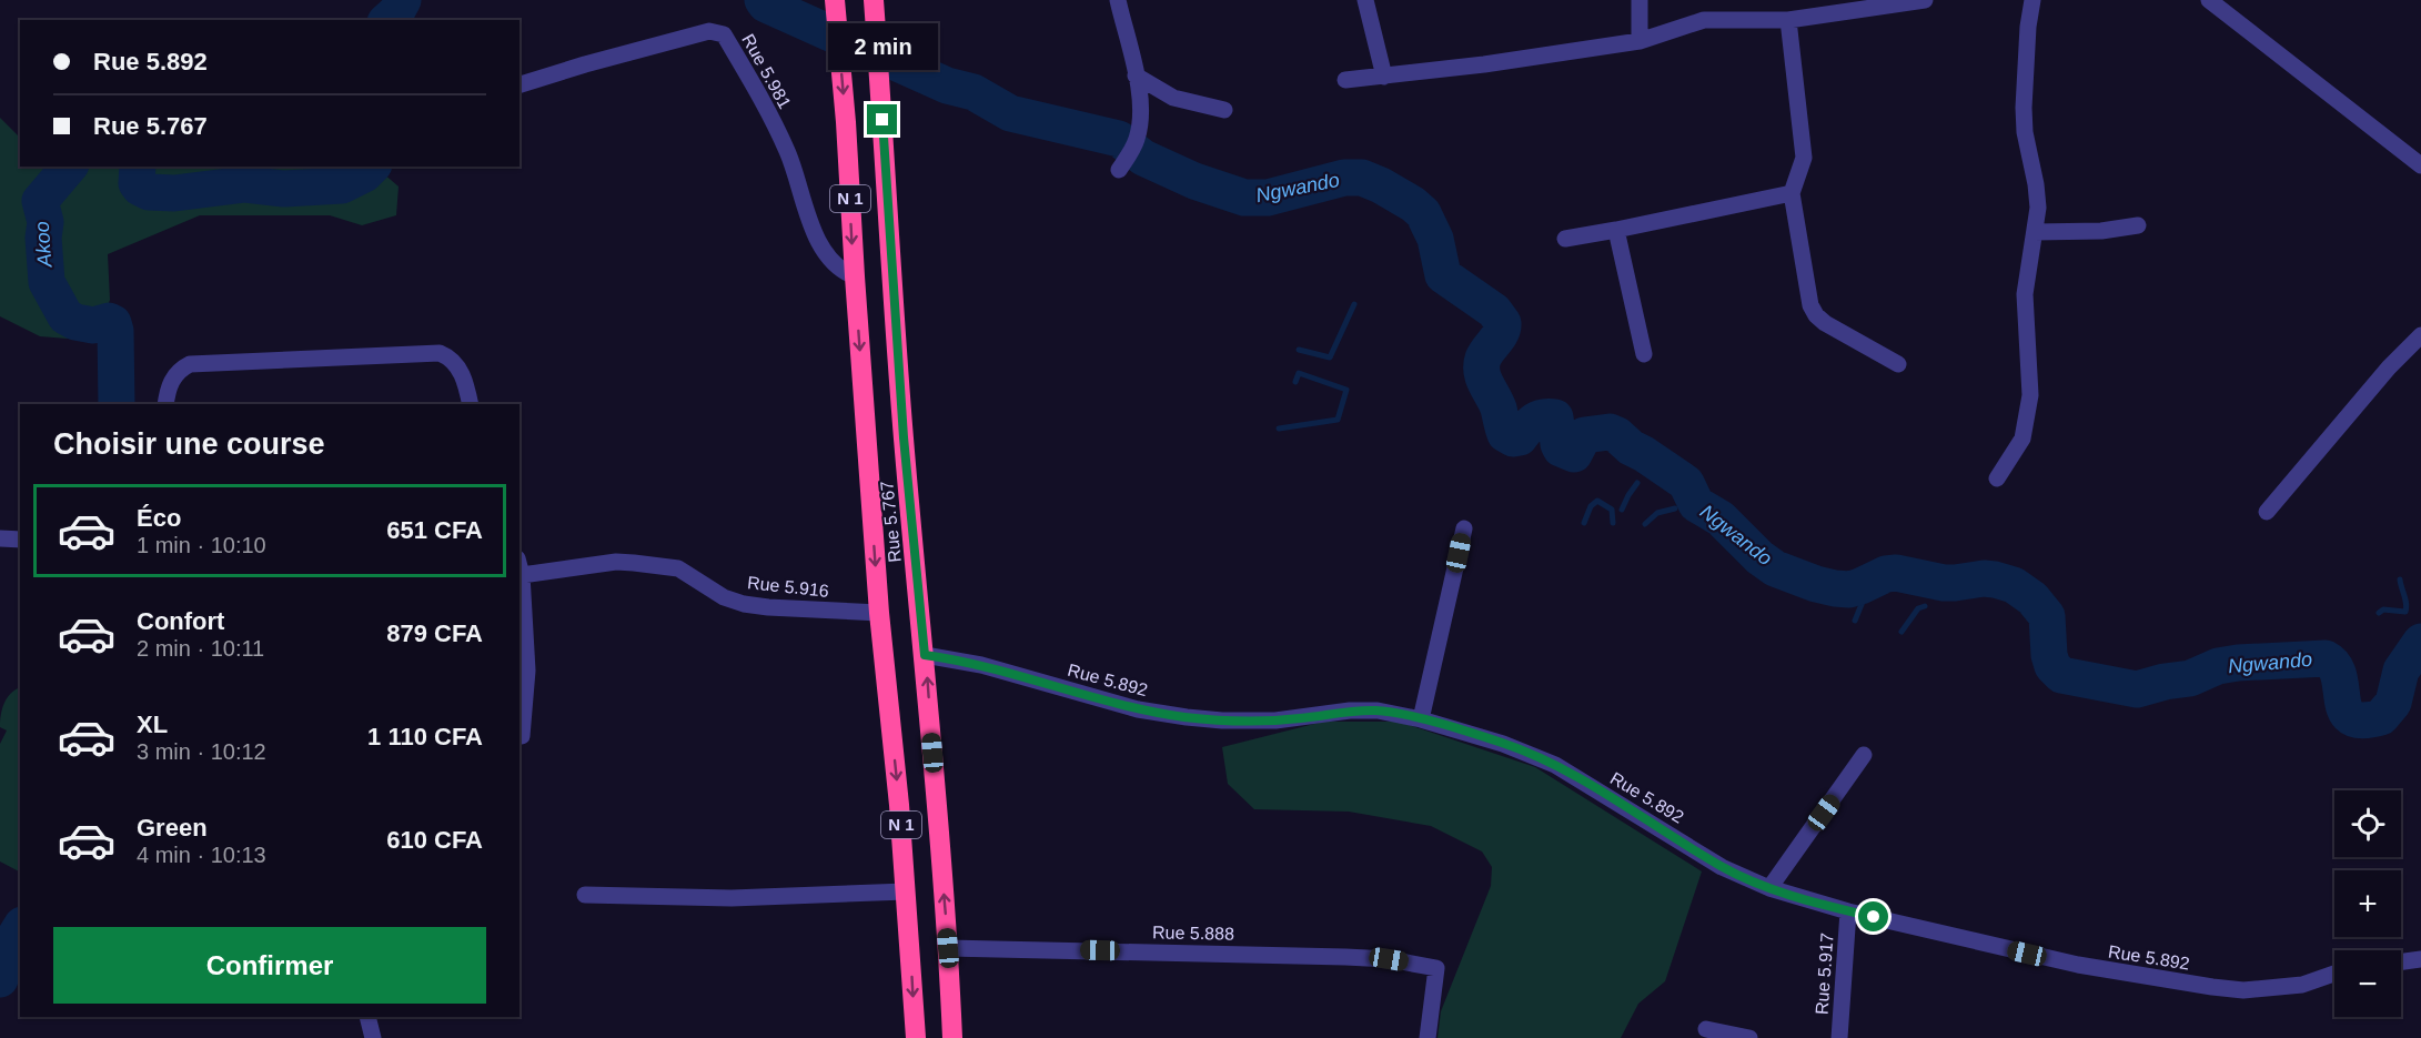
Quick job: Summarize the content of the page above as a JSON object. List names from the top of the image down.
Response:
{
  "streets": {
    "highway": ["N 1", "Rue 5.767"],
    "street": [
      "Rue 5.981",
      "Rue 5.916",
      "Rue 5.892",
      "Rue 5.888",
      "Rue 5.917"
    ]
  },
  "crossings": [
    ["Rue 5.981", "N 1"],
    ["N 1", "Rue 5.916"],
    ["Rue 5.767", "Rue 5.892"],
    ["Rue 5.767", "Rue 5.888"],
    ["Rue 5.892", "Rue 5.917"]
  ],
  "water": ["Ngwando", "Akoo"],
  "page": {
    "banner": ["Rue 5.892", "Rue 5.767"],
    "bubble": "2 min",
    "heading": "Choisir une course",
    "list": [
      {
        "name": "Éco",
        "note": "1 min · 10:10",
        "value": "651 CFA"
      },
      {
        "name": "Confort",
        "note": "2 min · 10:11",
        "value": "879 CFA"
      },
      {
        "name": "XL",
        "note": "3 min · 10:12",
        "value": "1 110 CFA"
      },
      {
        "name": "Green",
        "note": "4 min · 10:13",
        "value": "610 CFA"
      }
    ],
    "map_buttons": ["+", "−"],
    "buttons": "Confirmer"
  }
}
